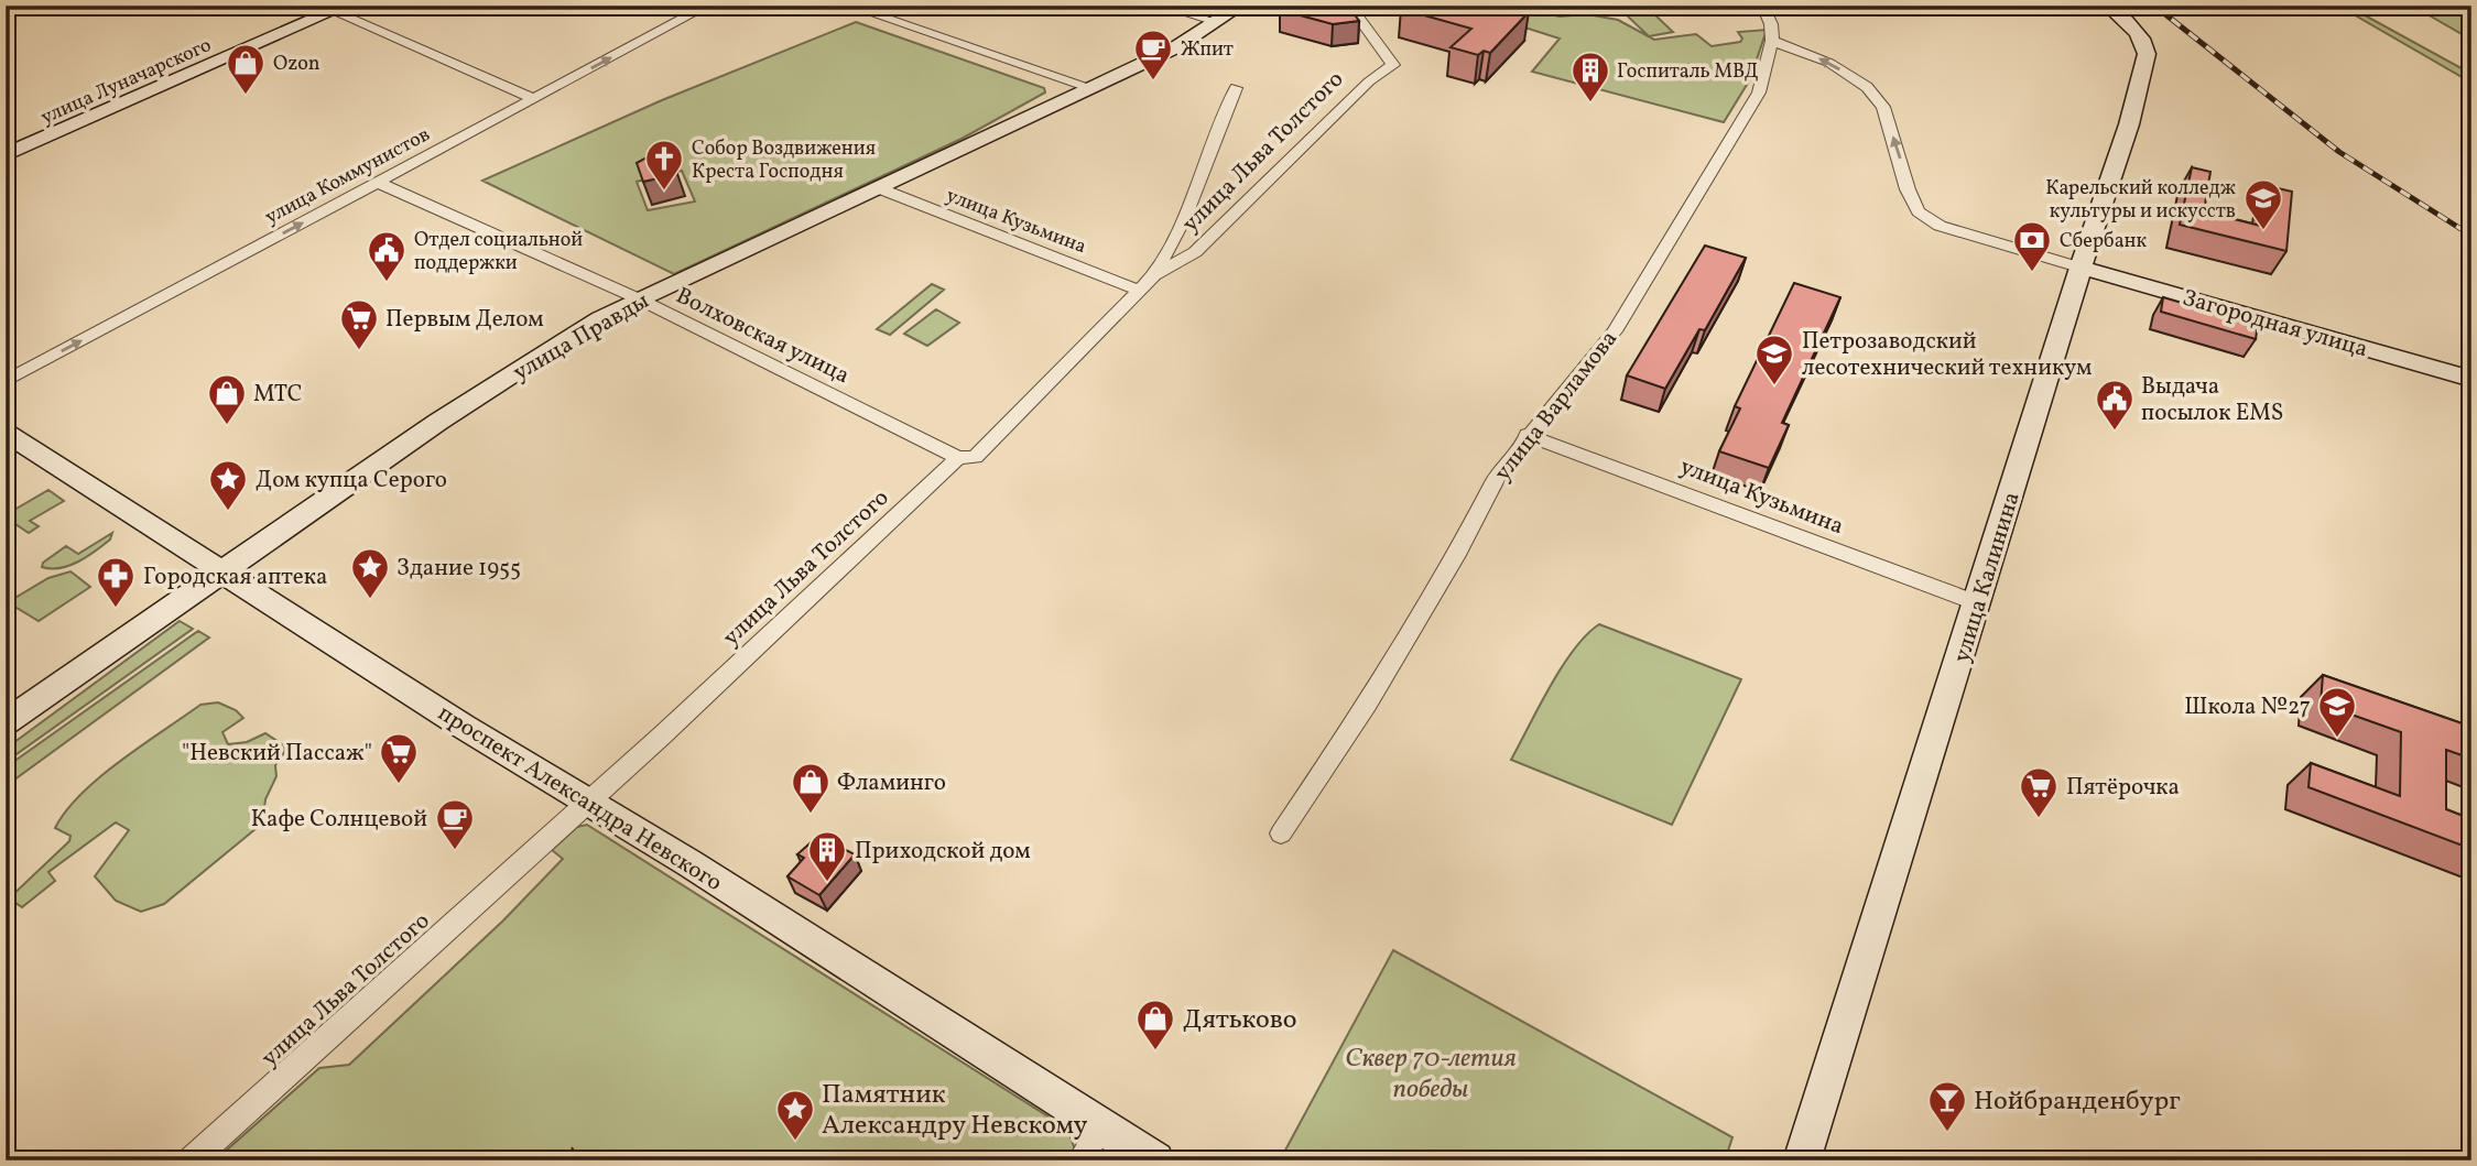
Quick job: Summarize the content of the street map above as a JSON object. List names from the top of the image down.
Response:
{
  "streets": {
    "main road": [
      "улица Луначарского",
      "Загородная улица",
      "улица Правды",
      "улица Калинина",
      "проспект Александра Невского"
    ],
    "street": [
      "улица Льва Толстого",
      "улица Коммунистов",
      "улица Кузьмина",
      "Волховская улица",
      "улица Варламова"
    ]
  },
  "crossings": [
    ["улица Льва Толстого", "улица Кузьмина"],
    ["улица Льва Толстого", "Волховская улица"],
    ["улица Льва Толстого", "проспект Александра Невского"],
    ["улица Коммунистов", "Волховская улица"],
    ["улица Кузьмина", "улица Правды"],
    ["улица Кузьмина", "улица Варламова"],
    ["улица Кузьмина", "улица Калинина"],
    ["Загородная улица", "улица Калинина"],
    ["Волховская улица", "улица Правды"],
    ["улица Правды", "проспект Александра Невского"]
  ],
  "one_way": ["улица Коммунистов"],
  "parks": ["Сквер 70-летия победы"],
  "places": {
    "cafe": ["Жпит", "Кафе Солнцевой"],
    "shop": [
      "Ozon",
      "МТС",
      "Фламинго",
      "Дятьково"
    ],
    "building": ["Госпиталь МВД", "Приходской дом"],
    "church": ["Собор Воздвижения Креста Господня"],
    "school or university": ["Карельский колледж культуры и искусств", "Петрозаводский лесотехнический техникум", "Школа №27"],
    "bank": ["Сбербанк"],
    "public building": ["Отдел социальной поддержки", "Выдача посылок EMS"],
    "supermarket": ["Первым Делом", "\"Невский Пассаж\"", "Пятёрочка"],
    "place": ["Дом купца Серого", "Здание 1955", "Памятник Александру Невскому"],
    "pharmacy": ["Городская аптека"],
    "bar": ["Нойбранденбург"]
  }
}
